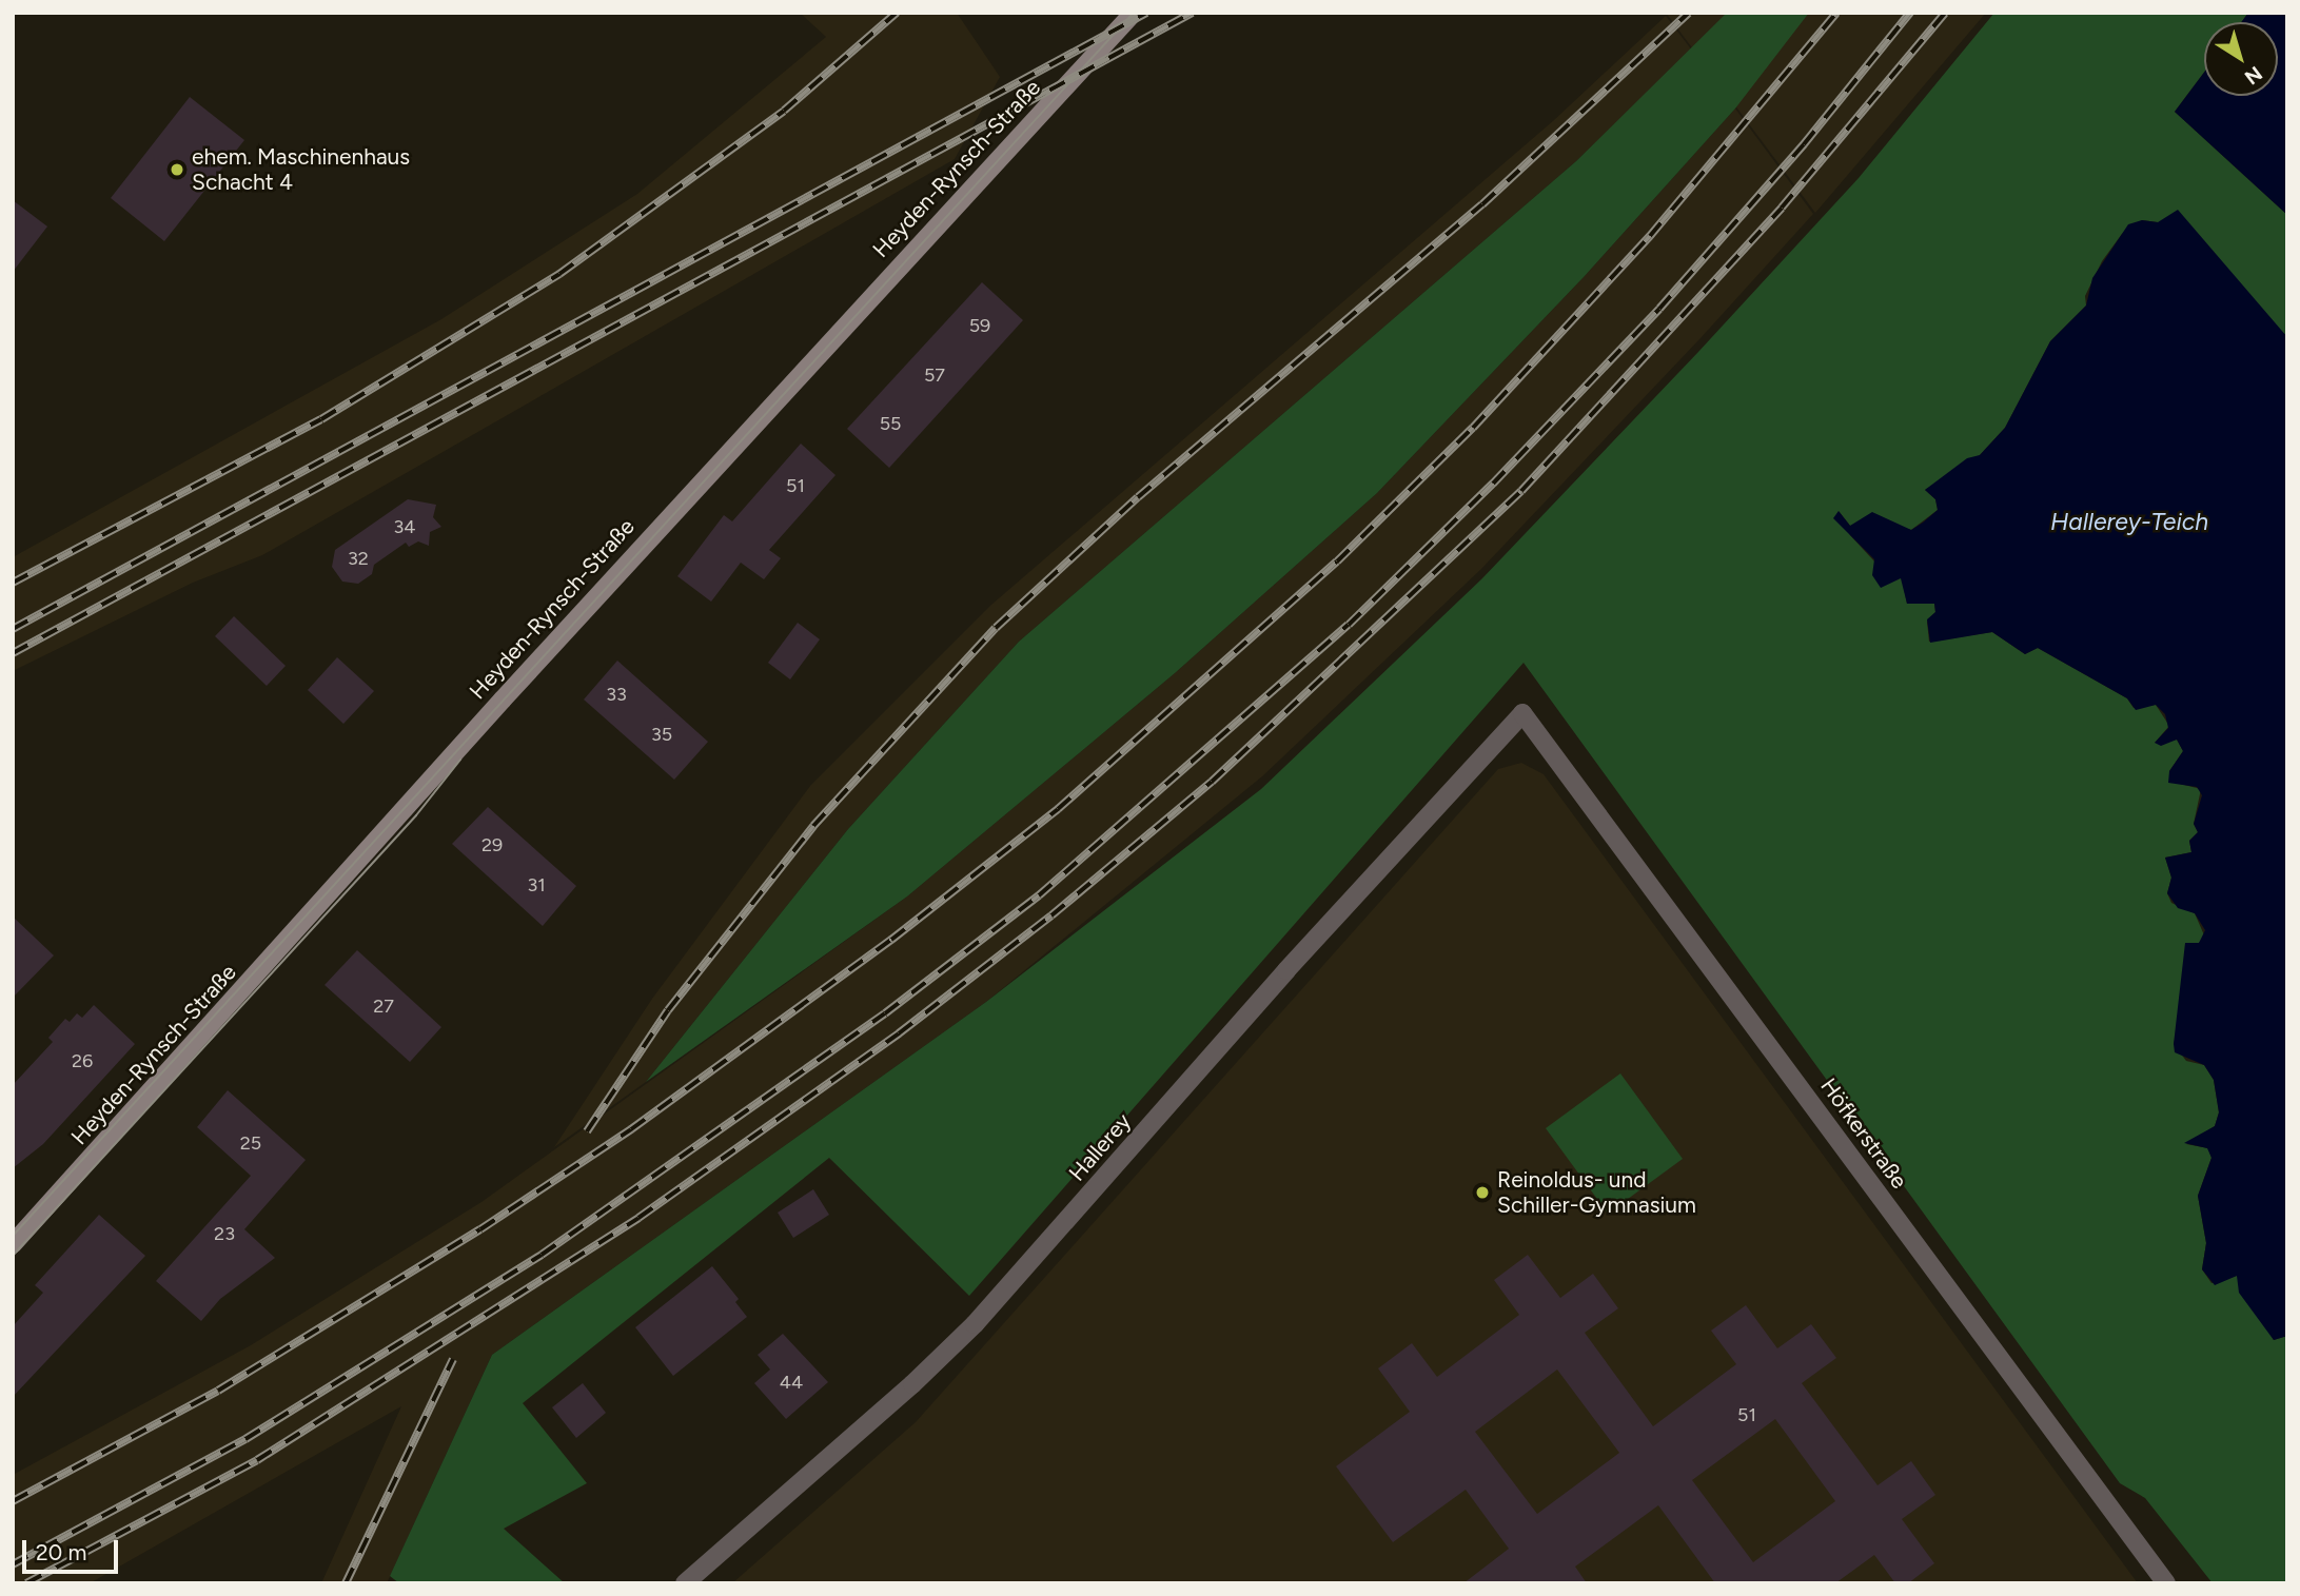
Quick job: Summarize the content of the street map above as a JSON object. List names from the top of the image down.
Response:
{
  "streets": {
    "main road": ["Heyden-Rynsch-Straße"],
    "street": ["Höfkerstraße", "Hallerey"]
  },
  "crossings": [
    ["Höfkerstraße", "Hallerey"]
  ],
  "water": ["Hallerey-Teich"],
  "places": ["ehem. Maschinenhaus Schacht 4", "Reinoldus- und Schiller-Gymnasium"],
  "house_numbers": [
    "59",
    "57",
    "55",
    "51",
    "34",
    "32",
    "33",
    "35",
    "29",
    "31",
    "27",
    "26",
    "25",
    "23",
    "44",
    "51"
  ],
  "scale_bar": "20 m",
  "north": "bottom right"
}
